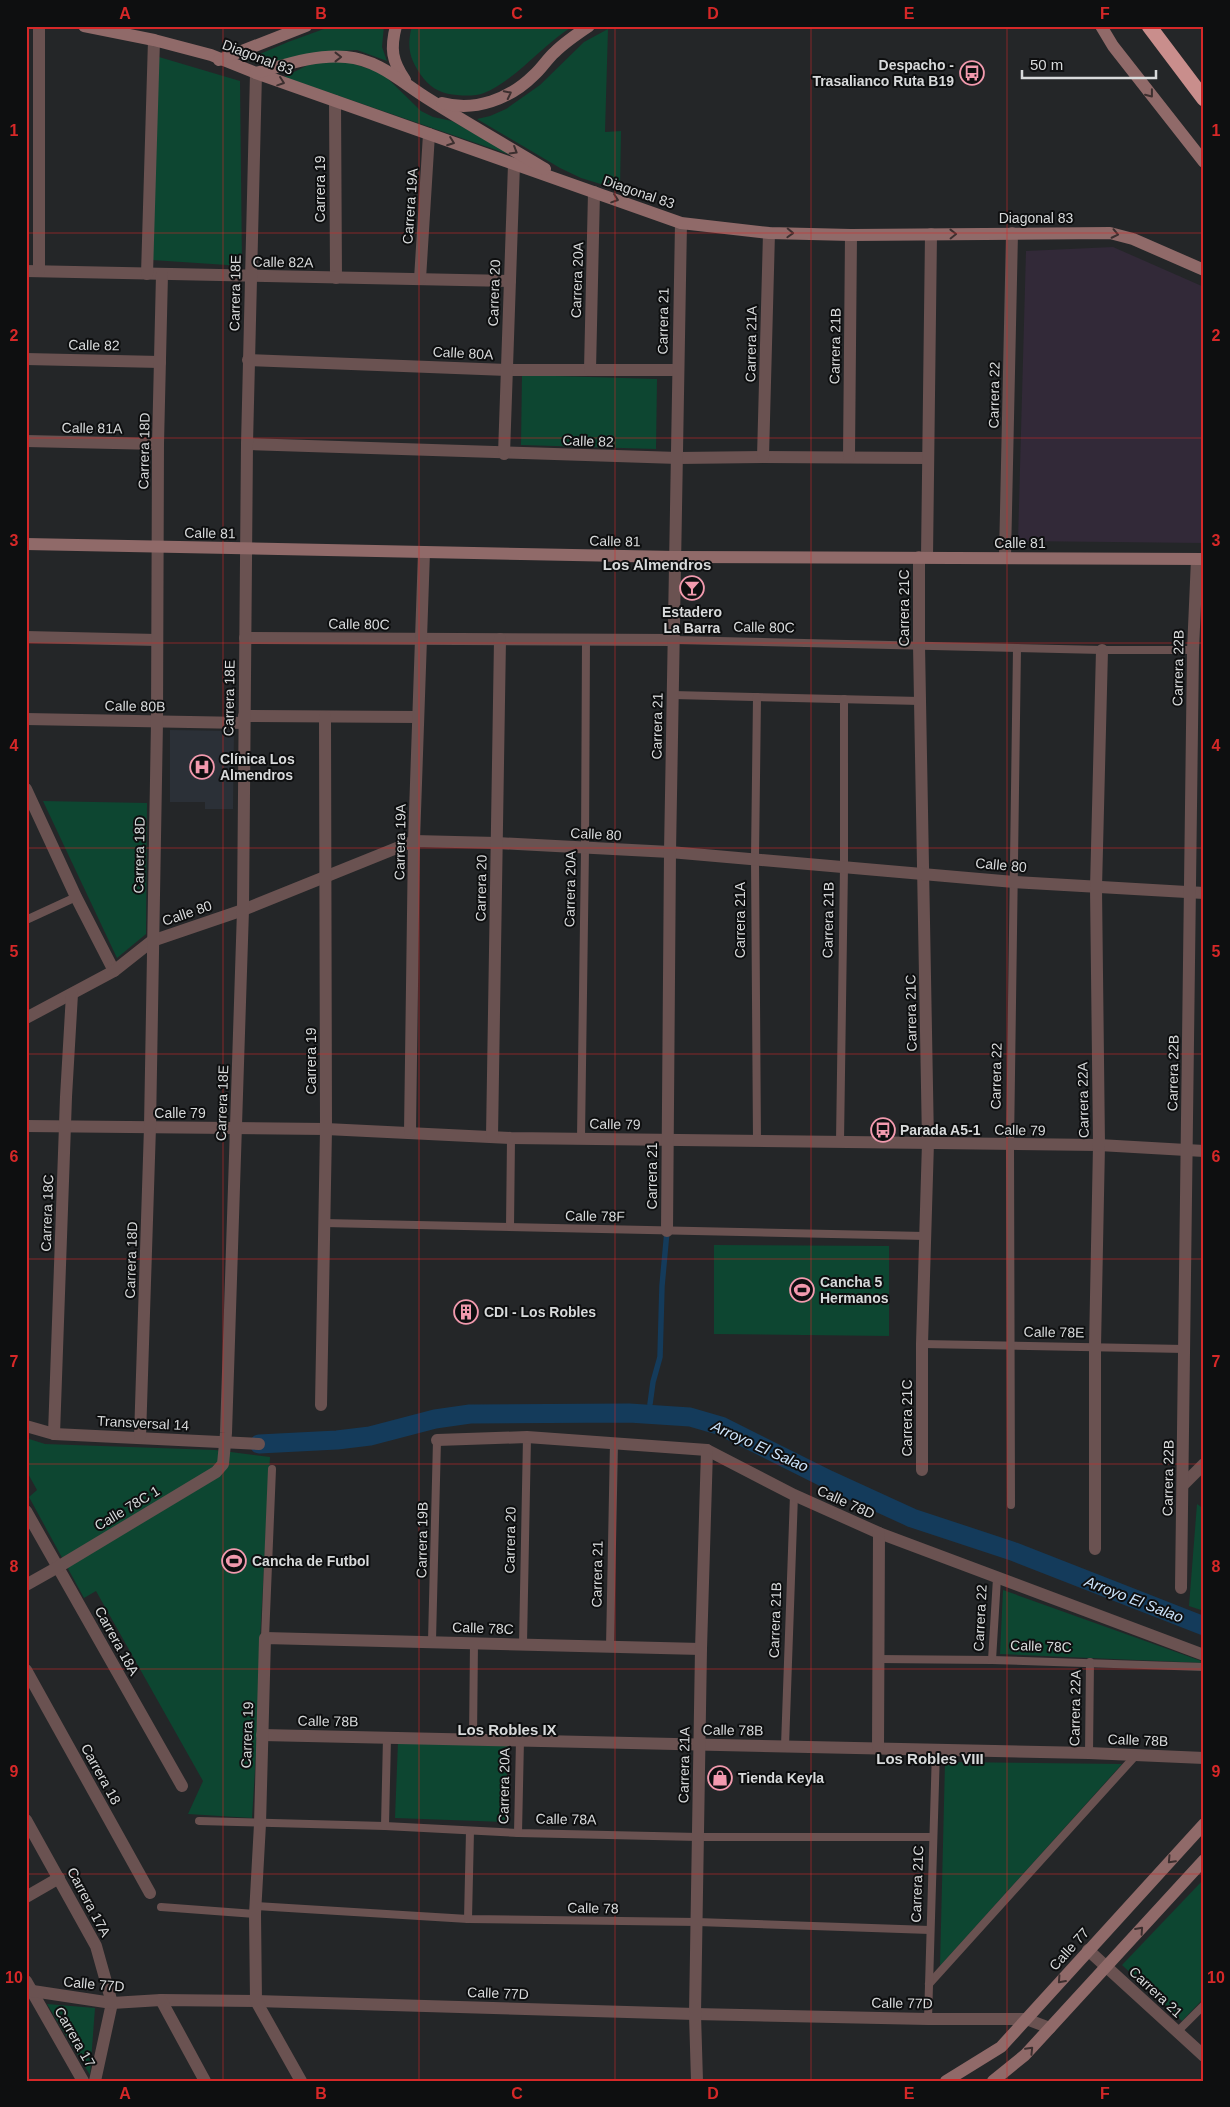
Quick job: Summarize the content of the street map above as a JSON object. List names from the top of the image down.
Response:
{
  "streets": {
    "street": [
      "Diagonal 83",
      "Carrera 19",
      "Carrera 19A",
      "Calle 82A",
      "Carrera 20A",
      "Carrera 18E",
      "Carrera 20",
      "Carrera 21",
      "Carrera 21A",
      "Calle 82",
      "Carrera 21B",
      "Calle 80A",
      "Carrera 22",
      "Calle 81A",
      "Carrera 18D",
      "Calle 81",
      "Carrera 21C",
      "Calle 80C",
      "Carrera 22B",
      "Calle 80B",
      "Calle 80",
      "Carrera 22A",
      "Calle 79",
      "Carrera 18C",
      "Transversal 14",
      "Calle 78D",
      "Calle 78C 1",
      "Calle 78C",
      "Carrera 18A",
      "Calle 78B",
      "Carrera 18",
      "Carrera 17A",
      "Calle 77",
      "Calle 77D",
      "Carrera 17"
    ],
    "lane": [
      "Calle 78F",
      "Calle 78E",
      "Carrera 19B",
      "Calle 78A",
      "Calle 78"
    ]
  },
  "crossings": [
    ["Diagonal 83", "Carrera 19"],
    ["Diagonal 83", "Carrera 19A"],
    ["Diagonal 83", "Carrera 20A"],
    ["Diagonal 83", "Carrera 18E"],
    ["Diagonal 83", "Carrera 20"],
    ["Diagonal 83", "Carrera 21"],
    ["Diagonal 83", "Carrera 21A"],
    ["Diagonal 83", "Carrera 21B"],
    ["Diagonal 83", "Carrera 22"],
    ["Diagonal 83", "Carrera 21C"],
    ["Carrera 19", "Calle 82A"],
    ["Carrera 19", "Calle 80B"],
    ["Carrera 19", "Calle 80"],
    ["Carrera 19", "Calle 79"],
    ["Carrera 19", "Calle 78F"],
    ["Carrera 19", "Calle 78C"],
    ["Carrera 19", "Calle 78B"],
    ["Carrera 19", "Calle 78A"],
    ["Carrera 19", "Calle 78"],
    ["Carrera 19", "Calle 77D"],
    ["Carrera 19A", "Calle 82A"],
    ["Carrera 19A", "Calle 81"],
    ["Carrera 19A", "Calle 80C"],
    ["Carrera 19A", "Calle 80B"],
    ["Carrera 19A", "Calle 80"],
    ["Carrera 19A", "Calle 79"],
    ["Calle 82A", "Carrera 18E"],
    ["Calle 82A", "Carrera 20"],
    ["Calle 82A", "Carrera 18D"],
    ["Carrera 20A", "Calle 80A"],
    ["Carrera 20A", "Calle 80C"],
    ["Carrera 20A", "Calle 80"],
    ["Carrera 20A", "Calle 79"],
    ["Carrera 20A", "Calle 78B"],
    ["Carrera 20A", "Calle 78A"],
    ["Carrera 18E", "Calle 82"],
    ["Carrera 18E", "Calle 80A"],
    ["Carrera 18E", "Calle 81"],
    ["Carrera 18E", "Calle 80C"],
    ["Carrera 18E", "Calle 80B"],
    ["Carrera 18E", "Calle 80"],
    ["Carrera 18E", "Calle 79"],
    ["Carrera 18E", "Transversal 14"],
    ["Carrera 18E", "Calle 78C 1"],
    ["Carrera 20", "Calle 82"],
    ["Carrera 20", "Calle 80A"],
    ["Carrera 20", "Calle 80C"],
    ["Carrera 20", "Calle 80"],
    ["Carrera 20", "Calle 79"],
    ["Carrera 20", "Calle 78D"],
    ["Carrera 20", "Calle 78C"],
    ["Carrera 21", "Calle 82"],
    ["Carrera 21", "Calle 80A"],
    ["Carrera 21", "Calle 81"],
    ["Carrera 21", "Calle 80C"],
    ["Carrera 21", "Calle 80"],
    ["Carrera 21", "Calle 79"],
    ["Carrera 21", "Calle 78F"],
    ["Carrera 21", "Calle 78D"],
    ["Carrera 21", "Calle 78C"],
    ["Carrera 21", "Calle 77"],
    ["Carrera 21A", "Calle 82"],
    ["Carrera 21A", "Calle 80"],
    ["Carrera 21A", "Calle 79"],
    ["Carrera 21A", "Calle 78D"],
    ["Carrera 21A", "Calle 78C"],
    ["Carrera 21A", "Calle 78B"],
    ["Carrera 21A", "Calle 78A"],
    ["Carrera 21A", "Calle 78"],
    ["Carrera 21A", "Calle 77D"],
    ["Calle 82", "Carrera 21B"],
    ["Calle 82", "Carrera 18D"],
    ["Calle 82", "Carrera 21C"],
    ["Carrera 21B", "Calle 80"],
    ["Carrera 21B", "Calle 79"],
    ["Carrera 21B", "Calle 78D"],
    ["Carrera 21B", "Calle 78B"],
    ["Carrera 22", "Calle 81"],
    ["Carrera 22", "Calle 80C"],
    ["Carrera 22", "Calle 80"],
    ["Carrera 22", "Calle 79"],
    ["Carrera 22", "Calle 78E"],
    ["Carrera 22", "Calle 78D"],
    ["Carrera 22", "Calle 78C"],
    ["Calle 81A", "Carrera 18D"],
    ["Carrera 18D", "Calle 81"],
    ["Carrera 18D", "Calle 80B"],
    ["Carrera 18D", "Calle 80"],
    ["Carrera 18D", "Calle 79"],
    ["Carrera 18D", "Transversal 14"],
    ["Calle 81", "Carrera 21C"],
    ["Calle 81", "Carrera 22B"],
    ["Carrera 21C", "Calle 80C"],
    ["Carrera 21C", "Calle 80"],
    ["Carrera 21C", "Calle 79"],
    ["Carrera 21C", "Calle 78F"],
    ["Carrera 21C", "Calle 78E"],
    ["Carrera 21C", "Calle 78B"],
    ["Carrera 21C", "Calle 78A"],
    ["Carrera 21C", "Calle 78"],
    ["Carrera 21C", "Calle 77D"],
    ["Calle 80C", "Carrera 22B"],
    ["Calle 80C", "Carrera 22A"],
    ["Carrera 22B", "Calle 80"],
    ["Carrera 22B", "Calle 79"],
    ["Carrera 22B", "Calle 78E"],
    ["Calle 80", "Carrera 22A"],
    ["Calle 80", "Carrera 18C"],
    ["Carrera 22A", "Calle 79"],
    ["Carrera 22A", "Calle 78E"],
    ["Carrera 22A", "Calle 78C"],
    ["Carrera 22A", "Calle 78B"],
    ["Calle 79", "Carrera 18C"],
    ["Carrera 18C", "Transversal 14"],
    ["Transversal 14", "Calle 78C 1"],
    ["Calle 78D", "Carrera 19B"],
    ["Calle 78C 1", "Carrera 18A"],
    ["Carrera 19B", "Calle 78C"],
    ["Calle 78B", "Calle 77D"],
    ["Carrera 17A", "Calle 77D"],
    ["Calle 77", "Calle 77D"],
    ["Calle 77D", "Carrera 17"]
  ],
  "districts": ["Los Almendros", "Los Robles IX", "Los Robles VIII"],
  "water": ["Arroyo El Salao"],
  "places": {
    "bus stop": ["Despacho - Trasalianco Ruta B19", "Parada A5-1"],
    "bar": ["Estadero La Barra"],
    "hospital": ["Clínica Los Almendros"],
    "sports": ["Cancha 5 Hermanos", "Cancha de Futbol"],
    "building": ["CDI - Los Robles"],
    "shop": ["Tienda Keyla"]
  },
  "scale_bar": "50 m",
  "grid": {
    "columns": [
      "A",
      "B",
      "C",
      "D",
      "E",
      "F"
    ],
    "rows": [
      "1",
      "2",
      "3",
      "4",
      "5",
      "6",
      "7",
      "8",
      "9",
      "10"
    ]
  }
}
